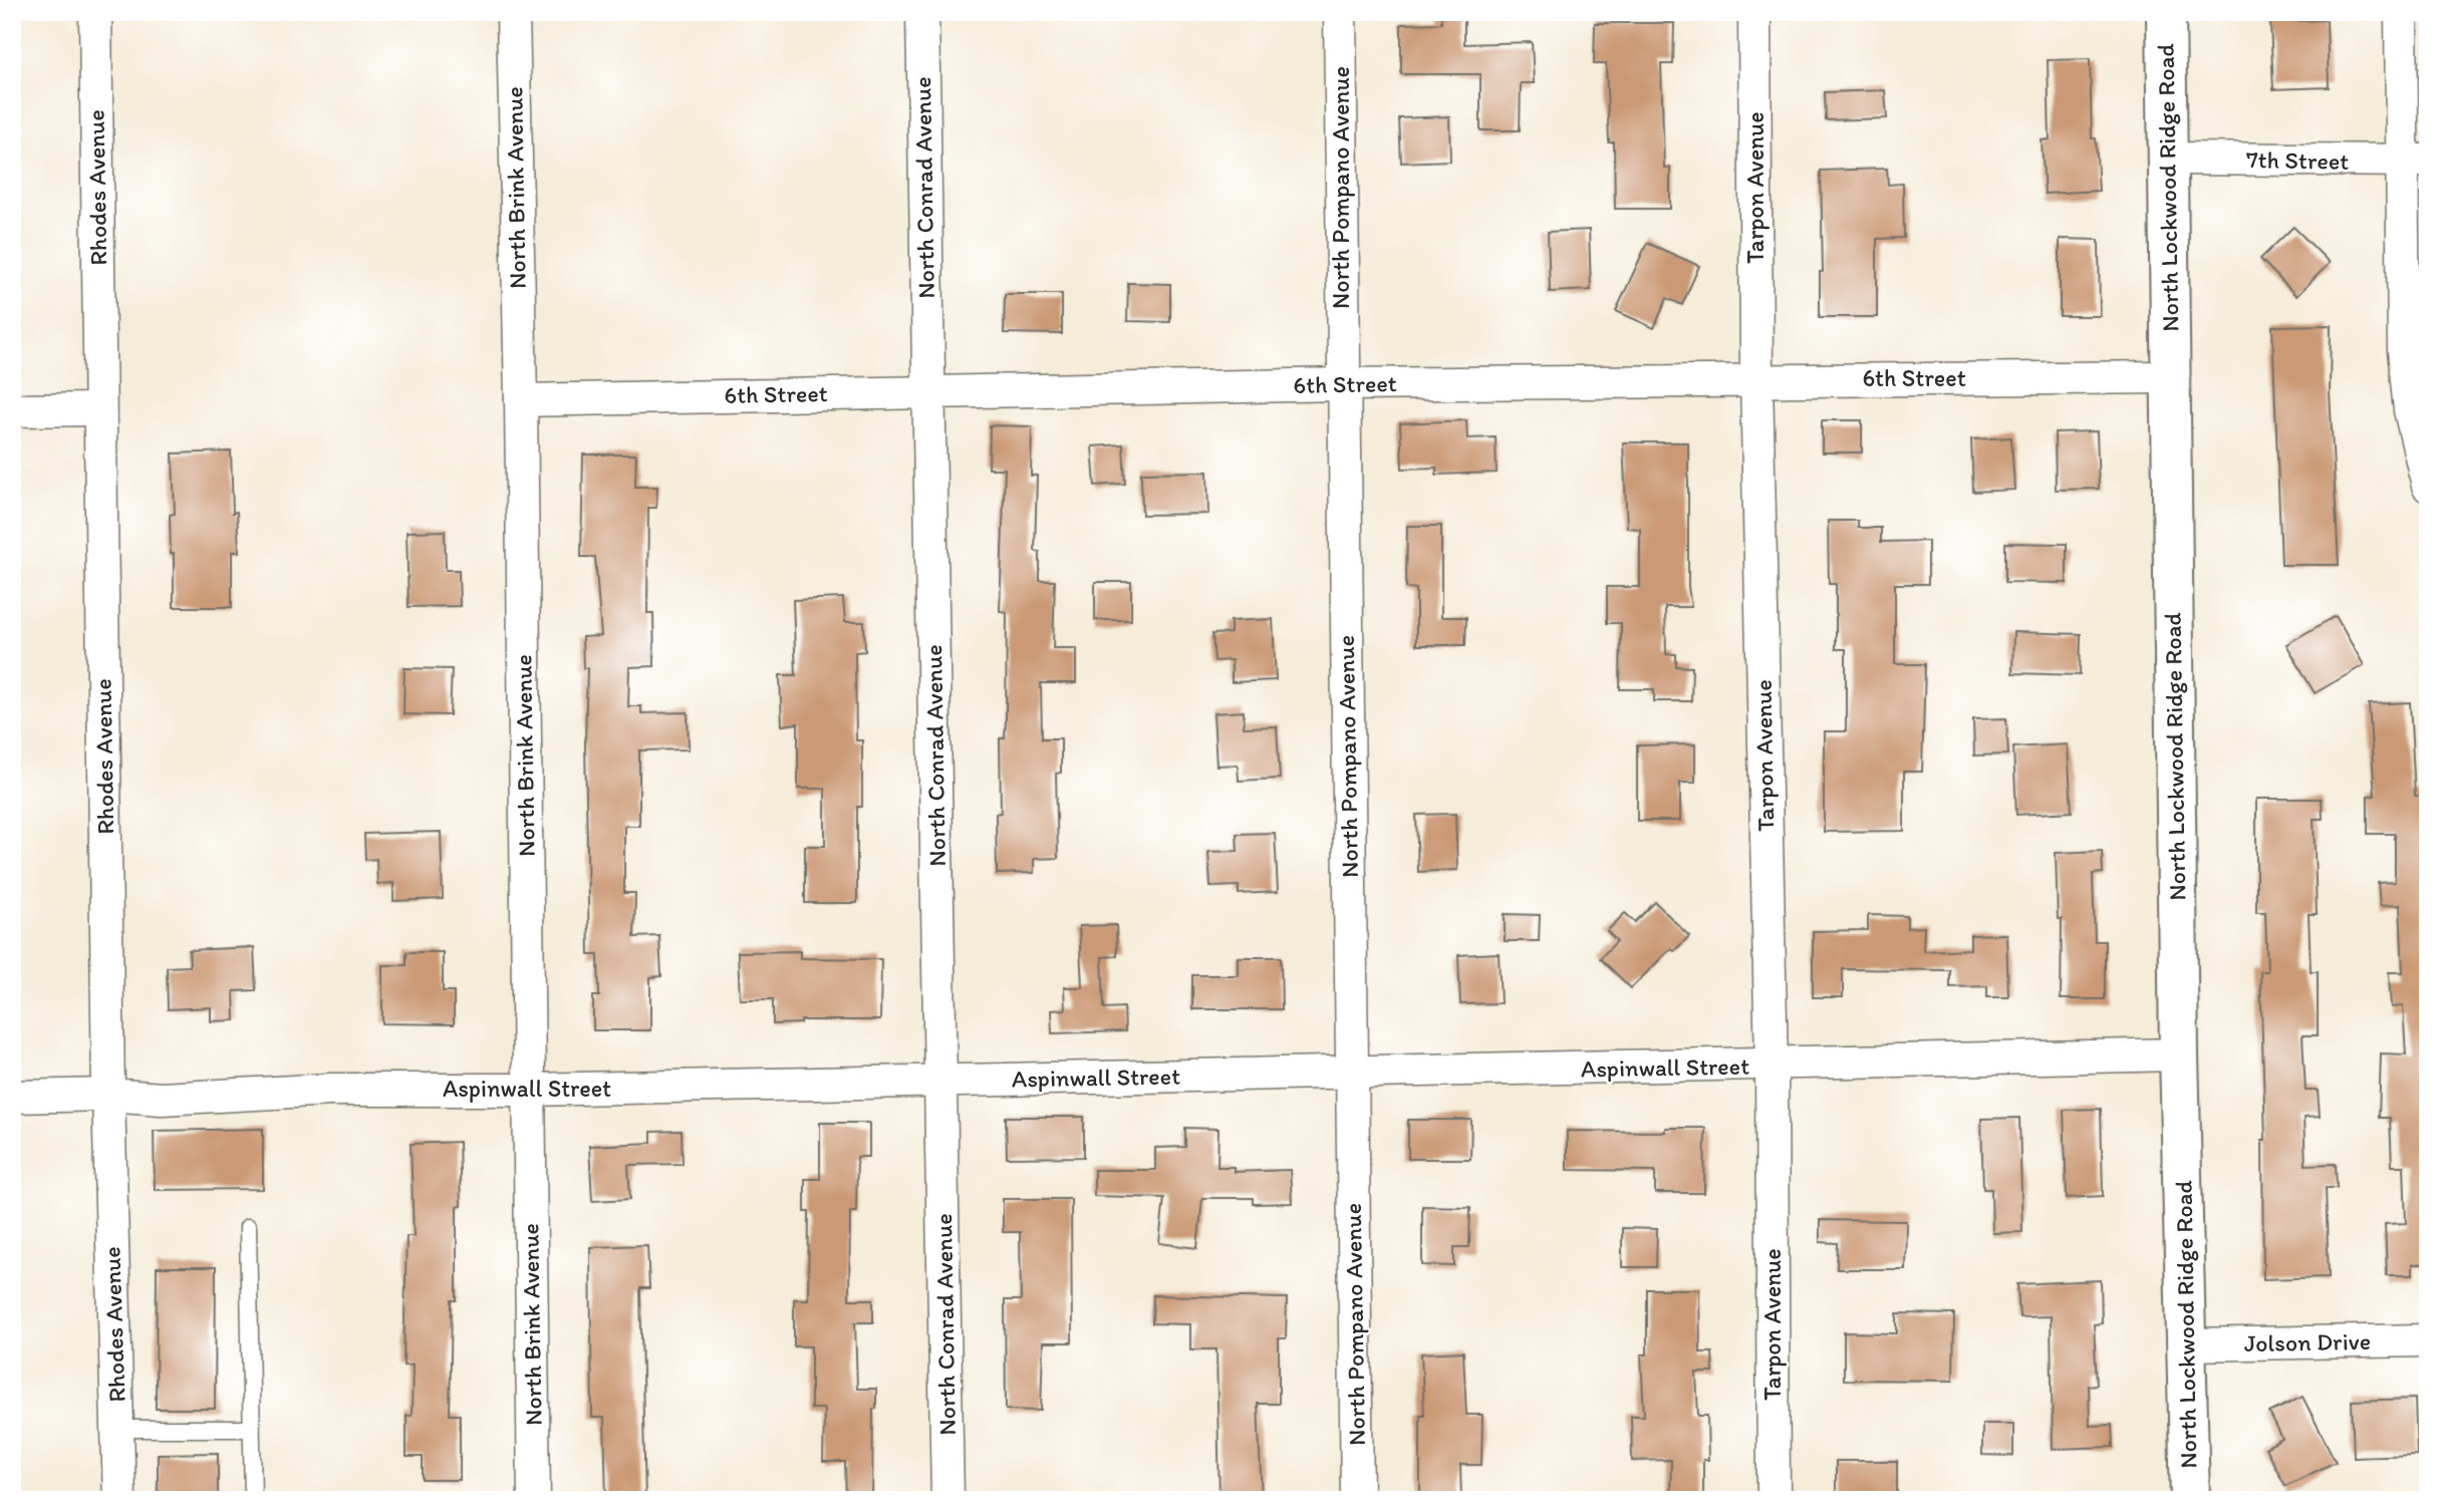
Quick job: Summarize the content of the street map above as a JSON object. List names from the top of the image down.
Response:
{
  "streets": {
    "street": [
      "7th Street",
      "Rhodes Avenue",
      "North Brink Avenue",
      "North Conrad Avenue",
      "North Pompano Avenue",
      "Tarpon Avenue",
      "North Lockwood Ridge Road",
      "6th Street",
      "Aspinwall Street",
      "Jolson Drive"
    ]
  },
  "crossings": [
    ["7th Street", "North Lockwood Ridge Road"],
    ["Rhodes Avenue", "Aspinwall Street"],
    ["North Brink Avenue", "6th Street"],
    ["North Brink Avenue", "Aspinwall Street"],
    ["North Conrad Avenue", "6th Street"],
    ["North Conrad Avenue", "Aspinwall Street"],
    ["North Pompano Avenue", "6th Street"],
    ["North Pompano Avenue", "Aspinwall Street"],
    ["Tarpon Avenue", "6th Street"],
    ["Tarpon Avenue", "Aspinwall Street"],
    ["North Lockwood Ridge Road", "6th Street"],
    ["North Lockwood Ridge Road", "Aspinwall Street"],
    ["North Lockwood Ridge Road", "Jolson Drive"]
  ]
}
